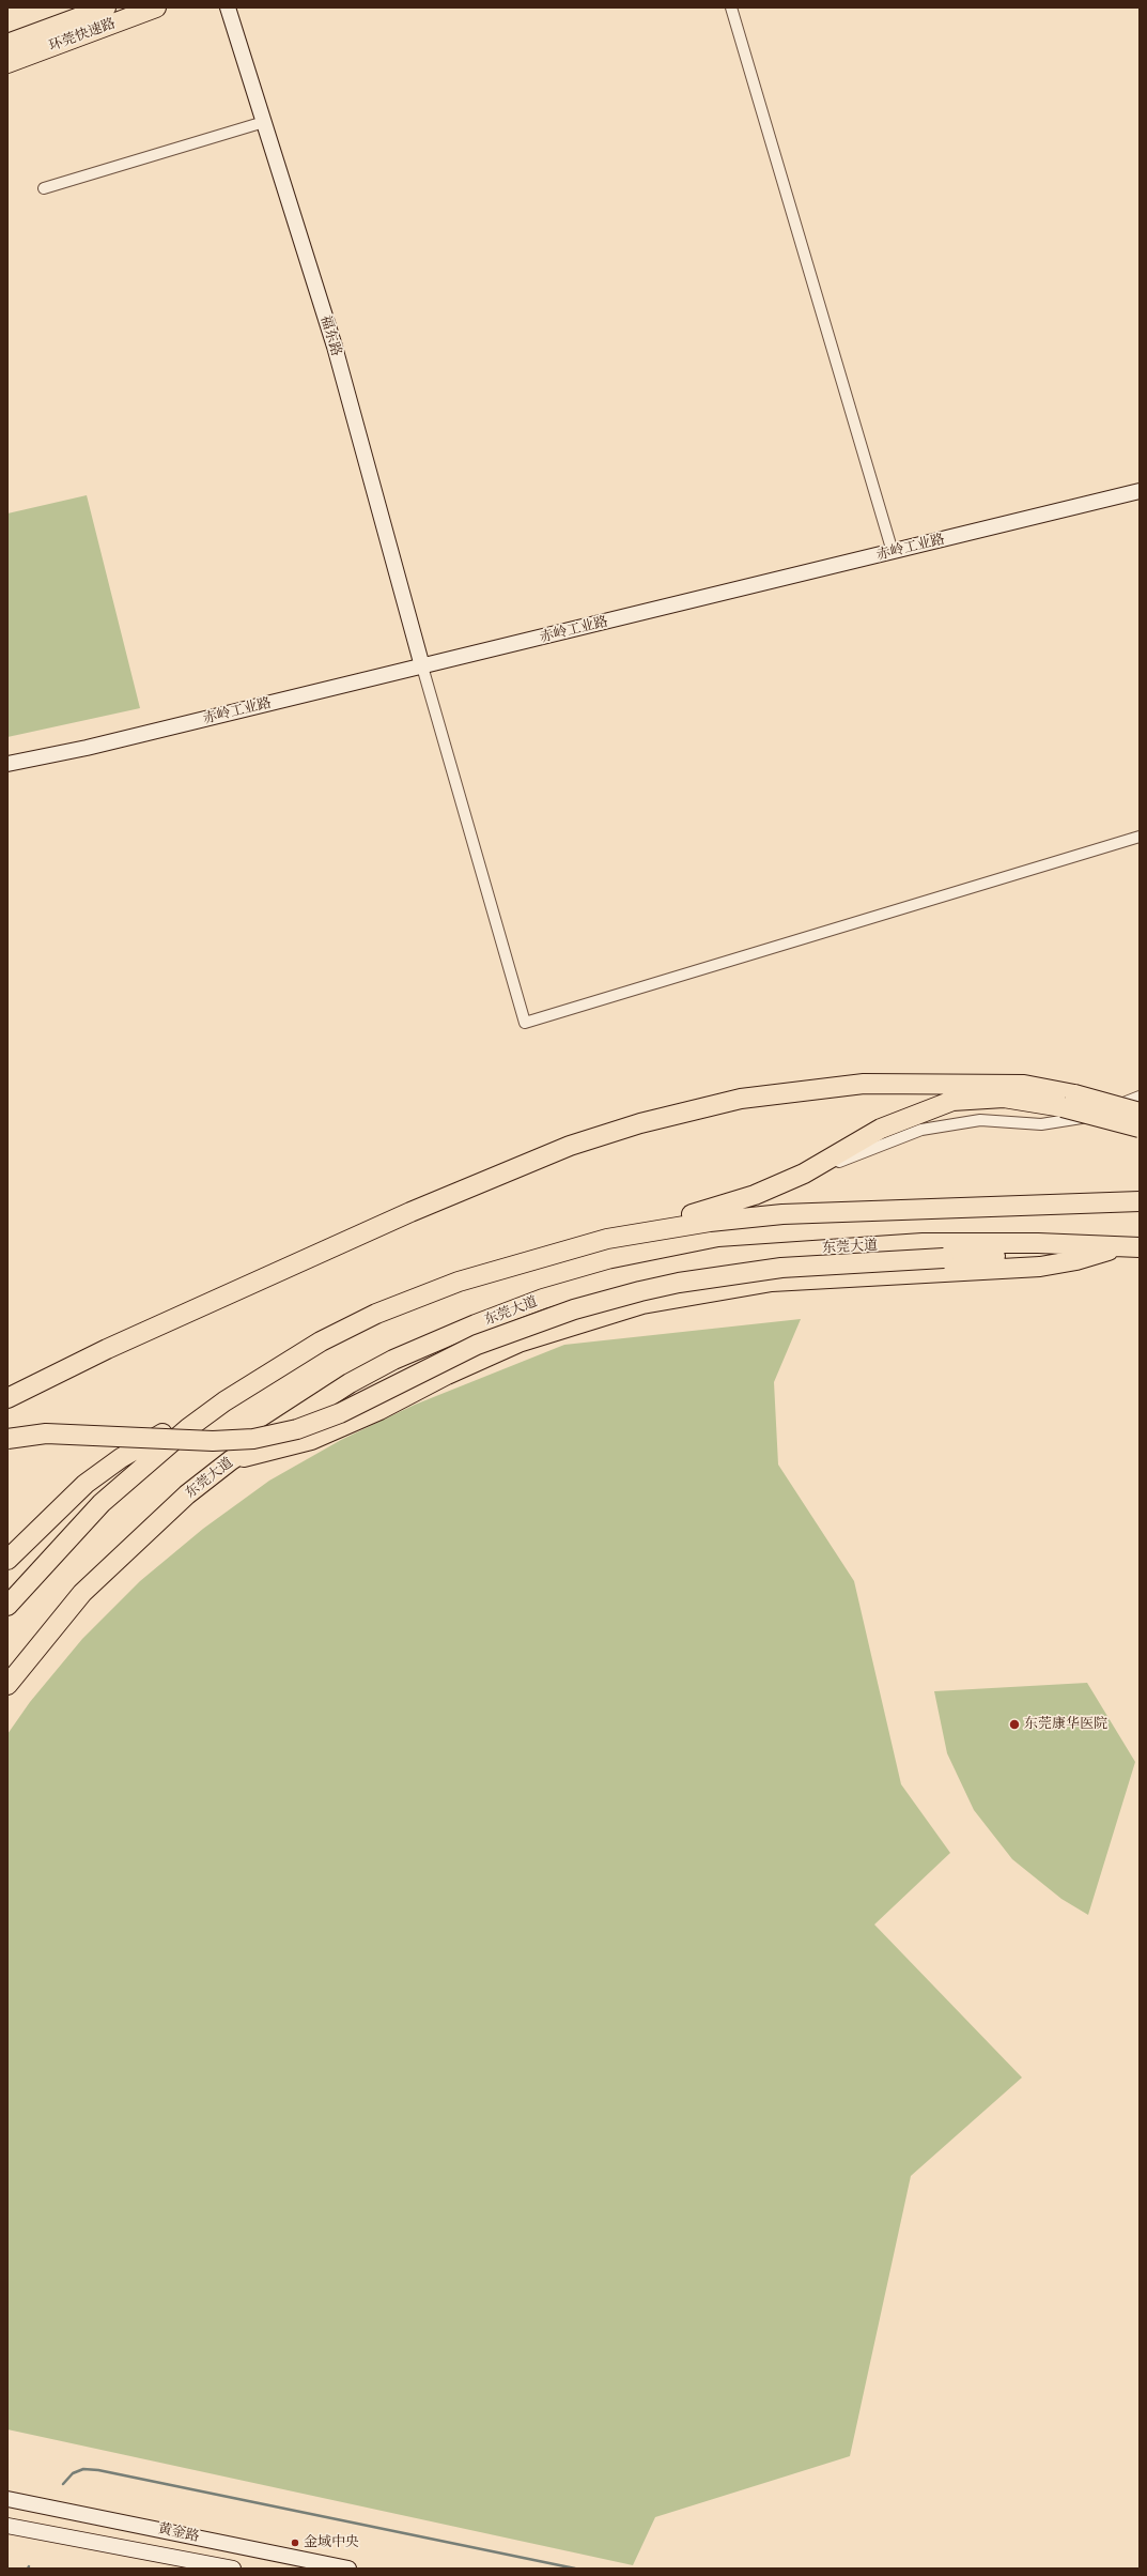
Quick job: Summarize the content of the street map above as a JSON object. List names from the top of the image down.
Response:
{
  "streets": {
    "highway": ["环莞快速路", "东莞大道"],
    "street": ["福东路", "赤岭工业路", "黄金路"]
  },
  "crossings": [
    ["福东路", "赤岭工业路"]
  ],
  "places": ["东莞康华医院", "金域中央"]
}
